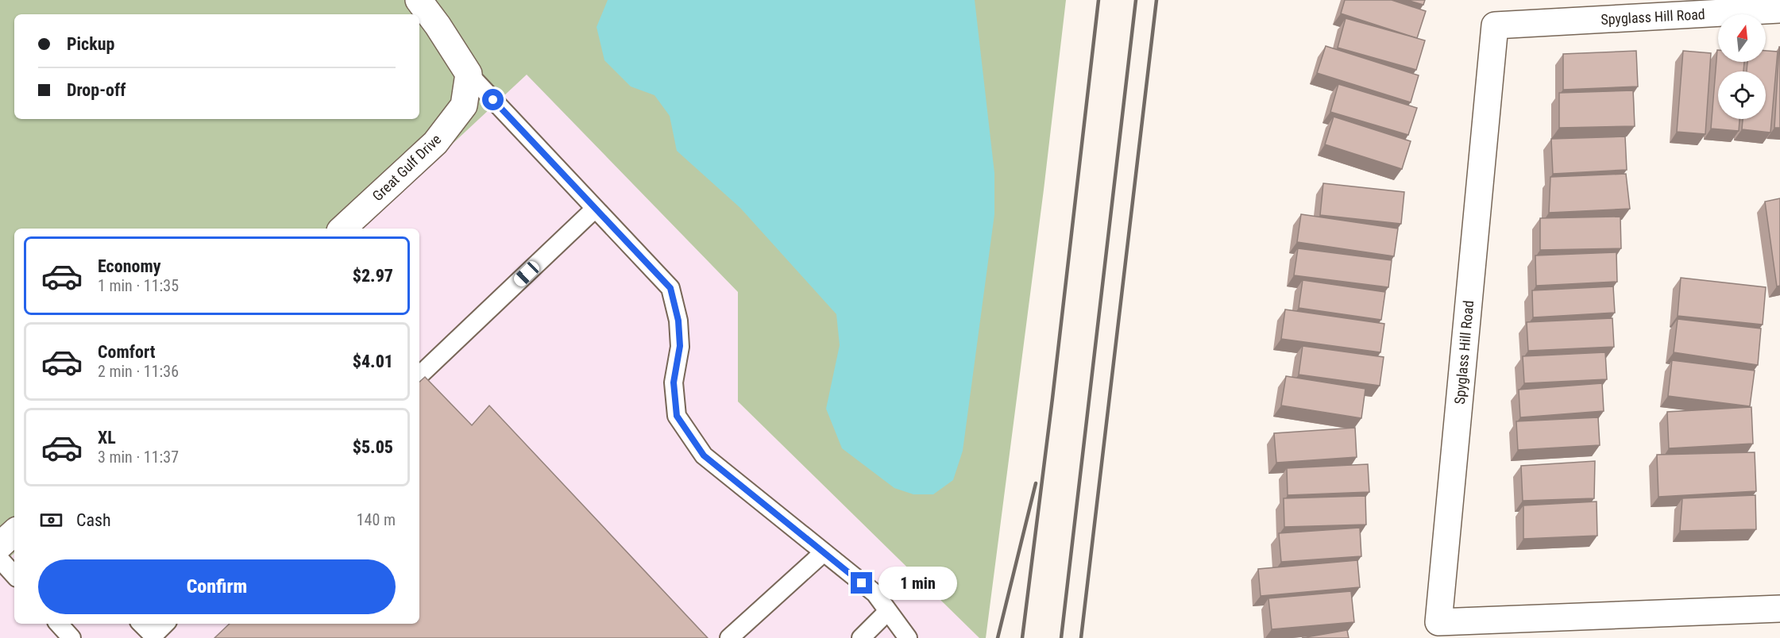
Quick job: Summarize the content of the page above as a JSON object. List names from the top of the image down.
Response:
{
  "streets": {
    "street": ["Spyglass Hill Road", "Great Gulf Drive"]
  },
  "north": "top",
  "page": {
    "banner": ["Pickup", "Drop-off"],
    "list": [
      {
        "name": "Economy",
        "note": "1 min · 11:35",
        "value": "$2.97"
      },
      {
        "name": "Comfort",
        "note": "2 min · 11:36",
        "value": "$4.01"
      },
      {
        "name": "XL",
        "note": "3 min · 11:37",
        "value": "$5.05"
      }
    ],
    "pay": ["Cash", "140 m"],
    "buttons": "Confirm",
    "bubble": "1 min"
  }
}
